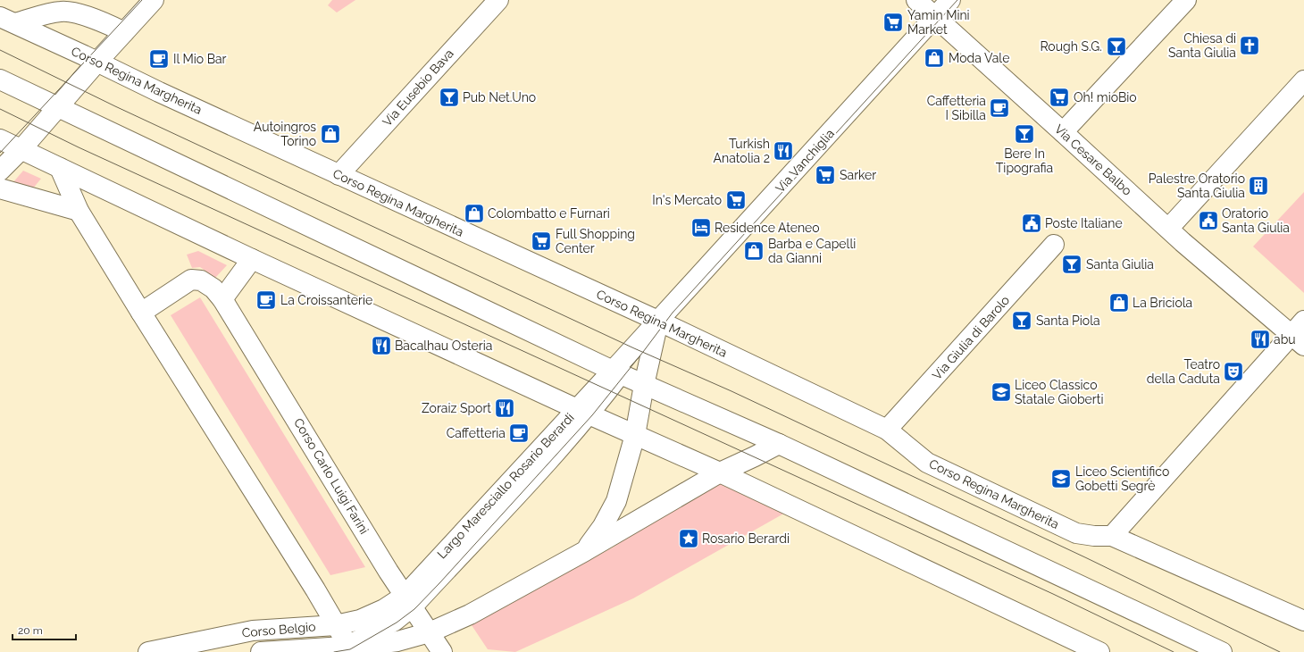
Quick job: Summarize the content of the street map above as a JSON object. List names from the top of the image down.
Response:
{
  "streets": {
    "street": [
      "Corso Regina Margherita",
      "Via Eusebio Bava",
      "Via Cesare Balbo",
      "Via Vanchiglia",
      "Via Giulia di Barolo",
      "Corso Carlo Luigi Farini",
      "Largo Maresciallo Rosario Berardi",
      "Corso Belgio"
    ]
  },
  "crossings": [
    ["Corso Regina Margherita", "Via Eusebio Bava"],
    ["Corso Regina Margherita", "Via Vanchiglia"],
    ["Corso Regina Margherita", "Via Giulia di Barolo"],
    ["Corso Regina Margherita", "Largo Maresciallo Rosario Berardi"],
    ["Via Cesare Balbo", "Via Vanchiglia"],
    ["Via Vanchiglia", "Largo Maresciallo Rosario Berardi"],
    ["Corso Carlo Luigi Farini", "Largo Maresciallo Rosario Berardi"],
    ["Corso Carlo Luigi Farini", "Corso Belgio"],
    ["Largo Maresciallo Rosario Berardi", "Corso Belgio"]
  ],
  "places": {
    "supermarket": [
      "Yamin Mini Market",
      "Oh! mioBio",
      "Sarker",
      "In's Mercato",
      "Full Shopping Center"
    ],
    "church": ["Chiesa di Santa Giulia"],
    "bar": [
      "Rough S.G.",
      "Pub Net.Uno",
      "Bere In Tipografia",
      "Santa Giulia",
      "Santa Piola"
    ],
    "shop": [
      "Moda Vale",
      "Autoingros Torino",
      "Colombatto e Furnari",
      "Barba e Capelli da Gianni",
      "La Briciola"
    ],
    "cafe": [
      "Il Mio Bar",
      "Caffetteria I Sibilla",
      "La Croissanterie",
      "Caffetteria"
    ],
    "restaurant": [
      "Turkish Anatolia 2",
      "abu",
      "Bacalhau Osteria",
      "Zoraiz Sport"
    ],
    "building": ["Palestre Oratorio Santa Giulia"],
    "public building": ["Oratorio Santa Giulia", "Poste Italiane"],
    "hotel": ["Residence Ateneo"],
    "theatre": ["Teatro della Caduta"],
    "school or university": ["Liceo Classico Statale Gioberti", "Liceo Scientifico Gobetti Segrè"],
    "place": ["Rosario Berardi"]
  },
  "scale_bar": "20 m"
}
